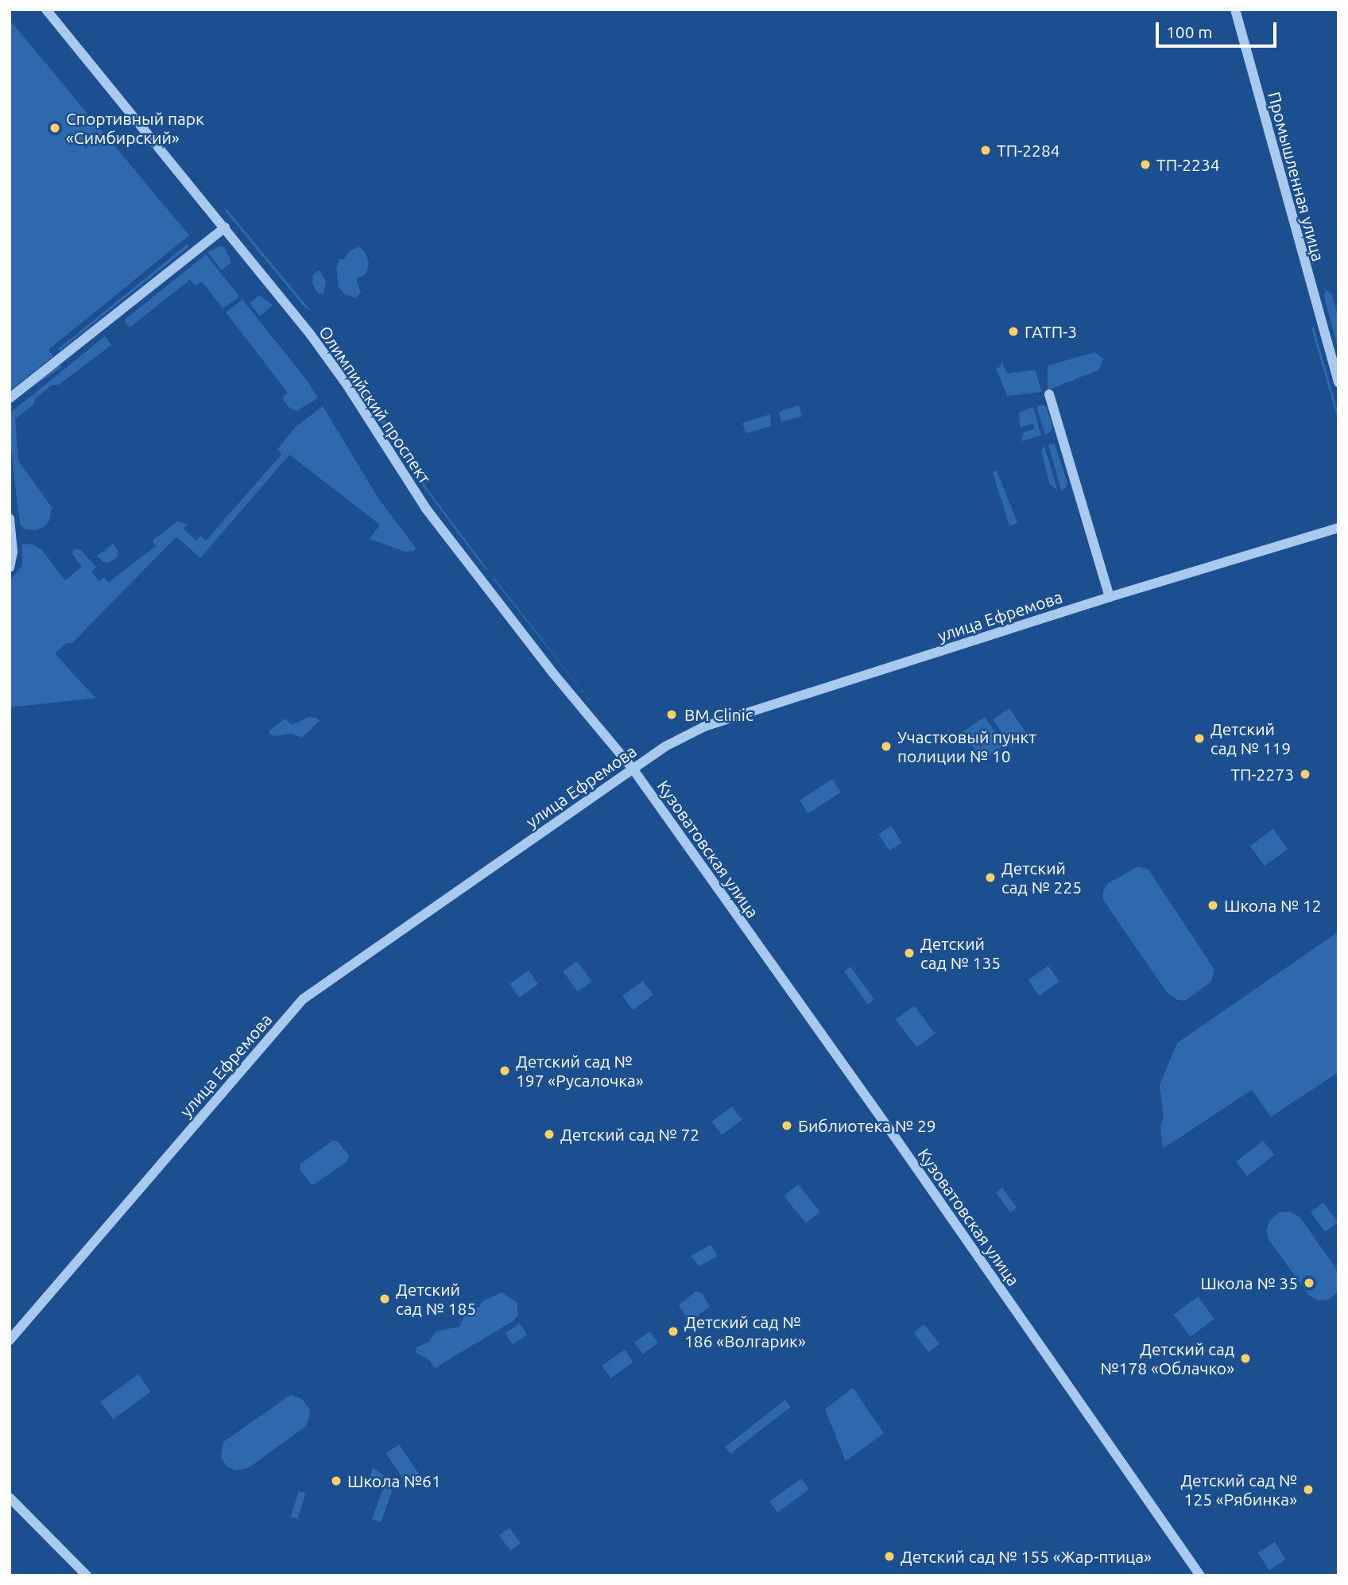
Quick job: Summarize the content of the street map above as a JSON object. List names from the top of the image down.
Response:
{
  "streets": {
    "street": [
      "Промышленная улица",
      "Олимпийский проспект",
      "улица Ефремова",
      "Кузоватовская улица"
    ]
  },
  "crossings": [
    ["Олимпийский проспект", "улица Ефремова"],
    ["Олимпийский проспект", "Кузоватовская улица"],
    ["улица Ефремова", "Кузоватовская улица"]
  ],
  "places": [
    "Спортивный парк «Симбирский»",
    "ТП-2284",
    "ТП-2234",
    "ГАТП-3",
    "BM Clinic",
    "Детский сад № 119",
    "Участковый пункт полиции № 10",
    "ТП-2273",
    "Детский сад № 225",
    "Школа № 12",
    "Детский сад № 135",
    "Детский сад № 197 «Русалочка»",
    "Библиотека № 29",
    "Детский сад № 72",
    "Школа № 35",
    "Детский сад № 185",
    "Детский сад № 186 «Волгарик»",
    "Детский сад №178 «Облачко»",
    "Школа №61",
    "Детский сад № 125 «Рябинка»",
    "Детский сад № 155 «Жар-птица»"
  ],
  "scale_bar": "100 m"
}
